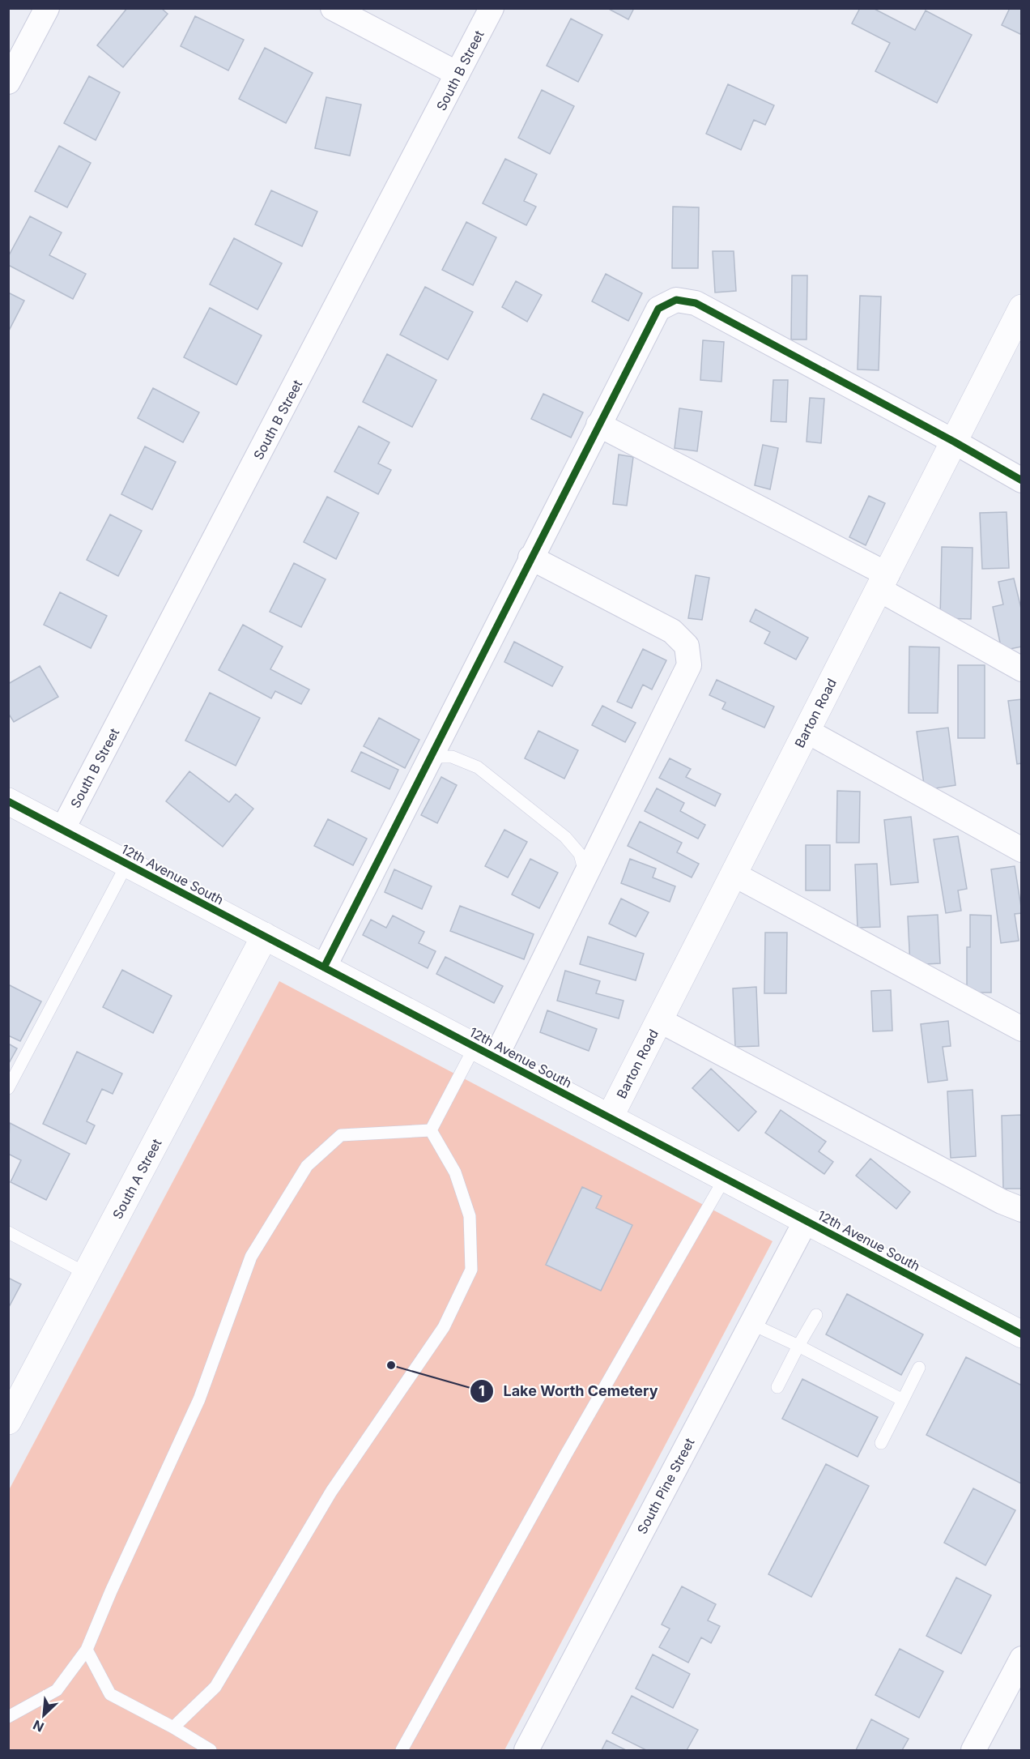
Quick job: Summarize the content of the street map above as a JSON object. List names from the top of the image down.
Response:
{
  "streets": {
    "street": [
      "South B Street",
      "Barton Road",
      "12th Avenue South",
      "South A Street",
      "South Pine Street"
    ]
  },
  "crossings": [
    ["South B Street", "12th Avenue South"],
    ["Barton Road", "12th Avenue South"],
    ["12th Avenue South", "South A Street"],
    ["12th Avenue South", "South Pine Street"]
  ],
  "places": ["Lake Worth Cemetery"],
  "north": "bottom left"
}
